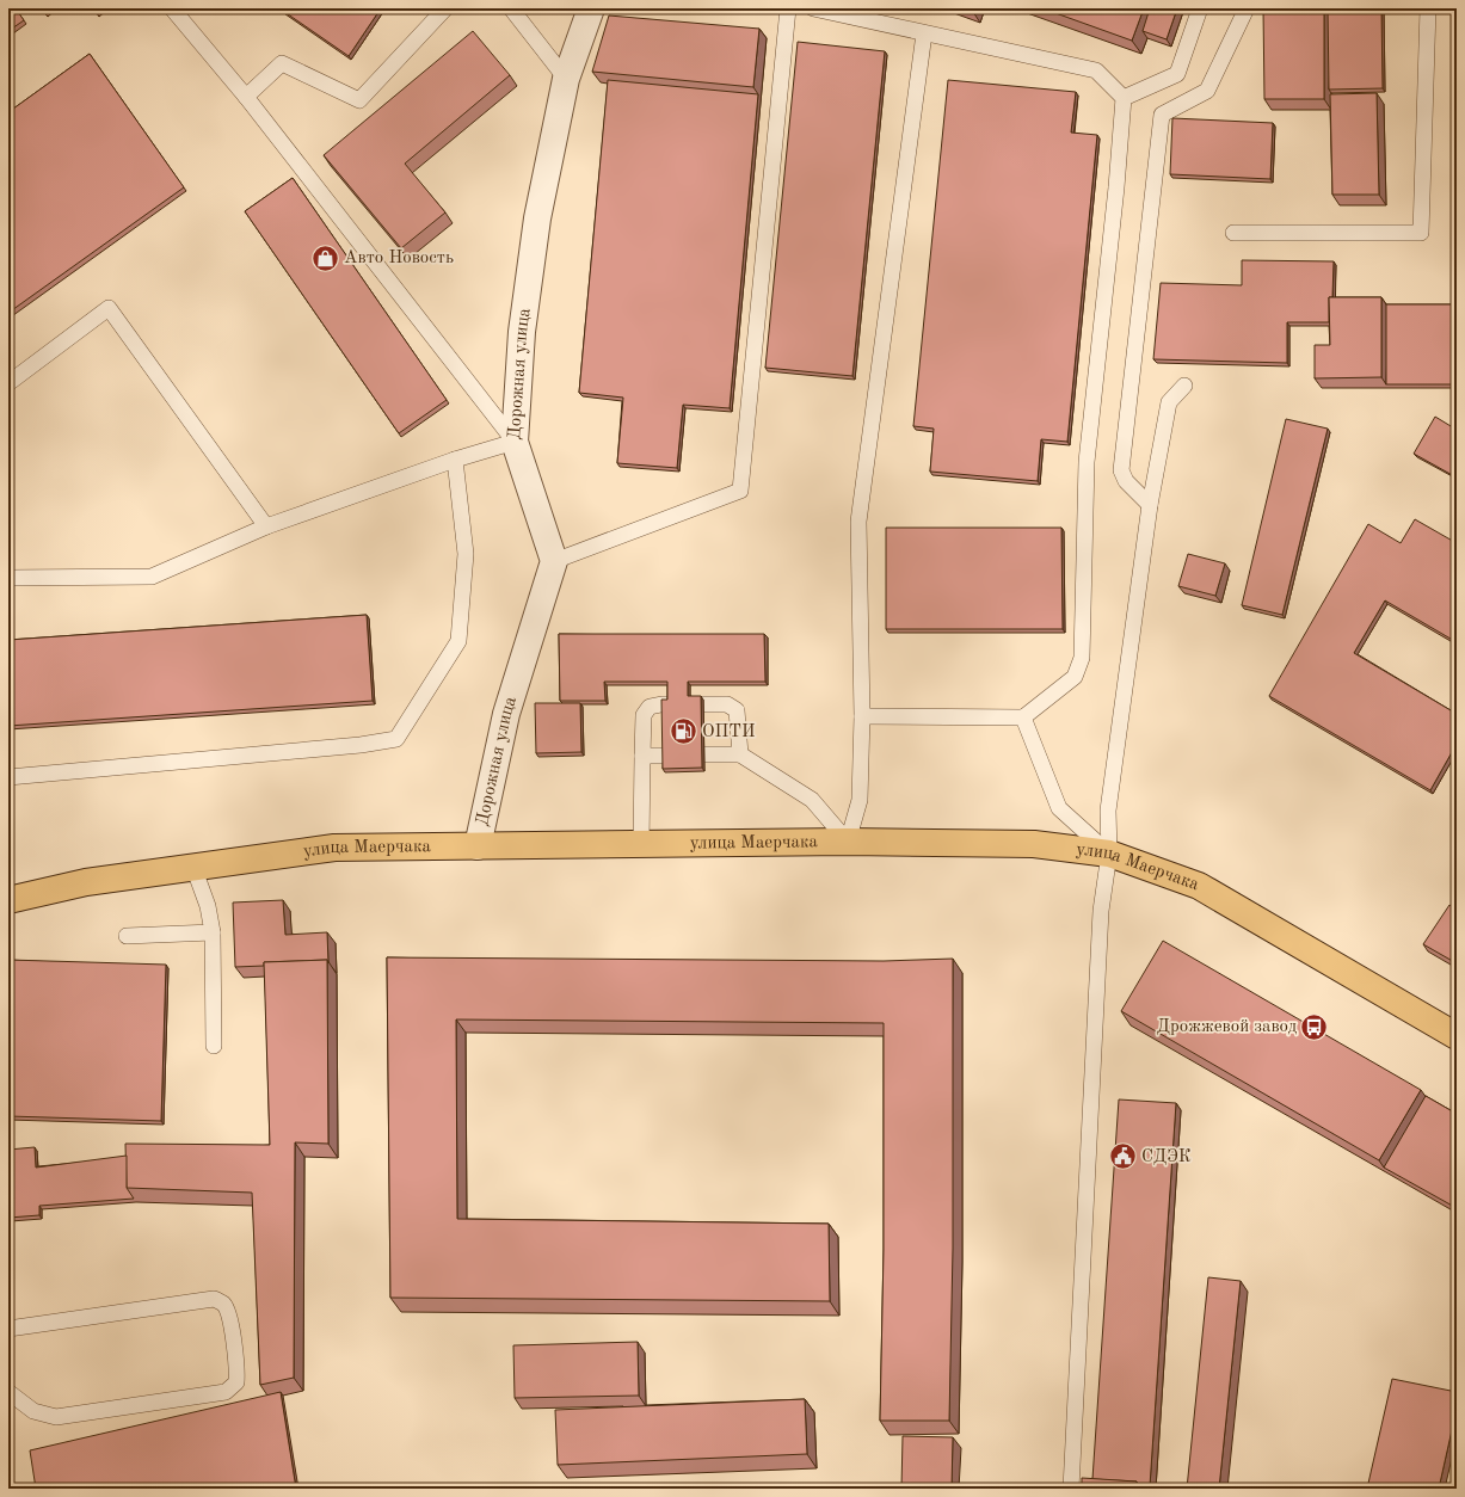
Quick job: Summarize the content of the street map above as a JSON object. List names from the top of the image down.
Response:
{
  "streets": {
    "main road": ["улица Маерчака"],
    "street": ["Дорожная улица"]
  },
  "crossings": [
    ["Дорожная улица", "улица Маерчака"]
  ],
  "places": {
    "shop": ["Авто Новость"],
    "fuel station": ["ОПТИ"],
    "bus stop": ["Дрожжевой завод"],
    "public building": ["СДЭК"]
  }
}
